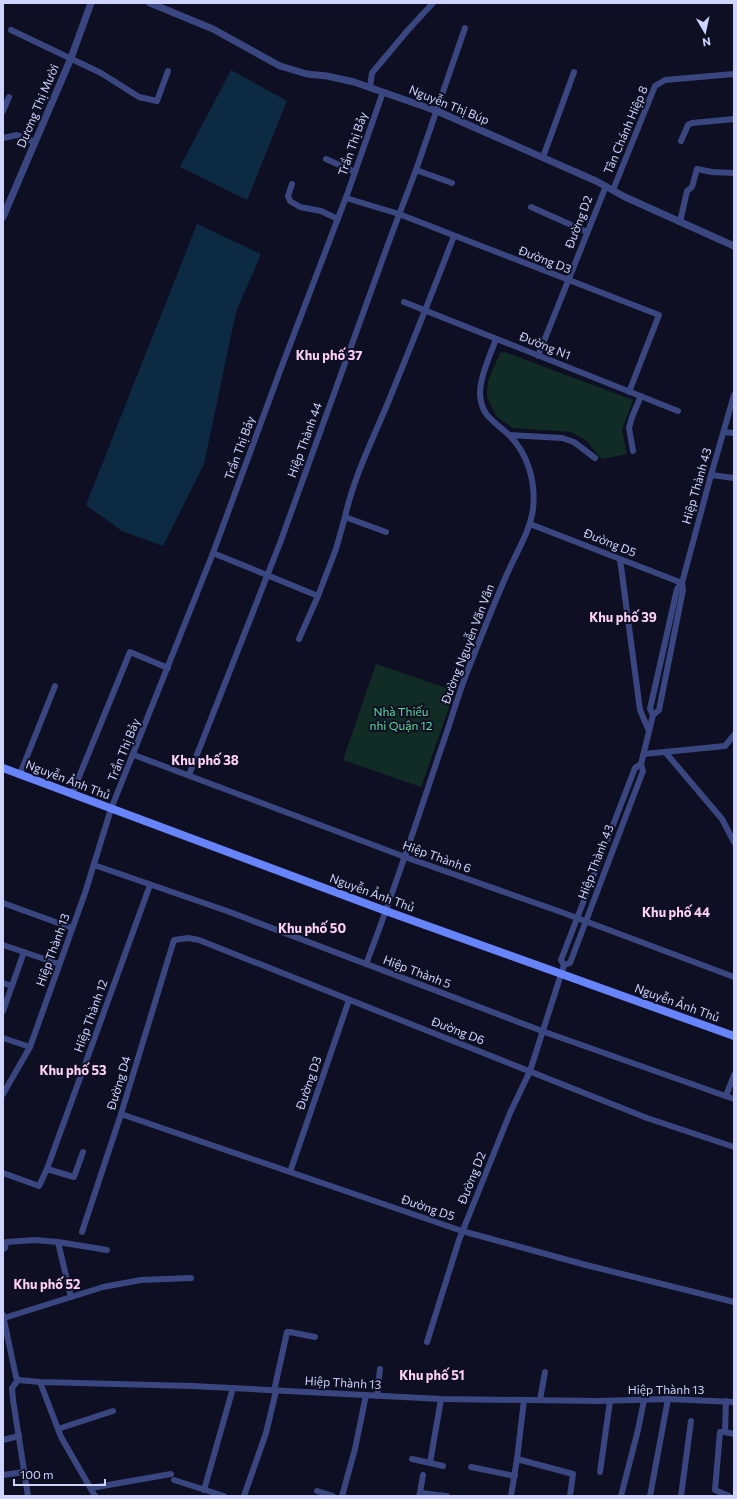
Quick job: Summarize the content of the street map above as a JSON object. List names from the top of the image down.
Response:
{
  "streets": {
    "main road": ["Nguyễn Ảnh Thủ"],
    "street": [
      "Nguyễn Thị Búp",
      "Dương Thị Mười",
      "Tân Chánh Hiệp 8",
      "Trần Thị Bảy",
      "Đường D2",
      "Đường D3",
      "Đường N1",
      "Hiệp Thành 44",
      "Hiệp Thành 43",
      "Đường D5",
      "Đường Nguyễn Văn Vân",
      "Hiệp Thành 6",
      "Hiệp Thành 13",
      "Hiệp Thành 5",
      "Hiệp Thành 12",
      "Đường D6",
      "Đường D4"
    ]
  },
  "crossings": [
    ["Nguyễn Thị Búp", "Tân Chánh Hiệp 8"],
    ["Nguyễn Thị Búp", "Trần Thị Bảy"],
    ["Nguyễn Thị Búp", "Đường D2"],
    ["Nguyễn Thị Búp", "Hiệp Thành 44"],
    ["Trần Thị Bảy", "Đường D3"],
    ["Trần Thị Bảy", "Nguyễn Ảnh Thủ"],
    ["Trần Thị Bảy", "Hiệp Thành 6"],
    ["Trần Thị Bảy", "Hiệp Thành 13"],
    ["Đường D2", "Đường D3"],
    ["Đường D2", "Đường N1"],
    ["Đường D2", "Hiệp Thành 43"],
    ["Đường D2", "Đường D5"],
    ["Đường D2", "Đường D6"],
    ["Đường D3", "Đường N1"],
    ["Đường D3", "Hiệp Thành 44"],
    ["Đường D3", "Đường D5"],
    ["Đường D3", "Đường D6"],
    ["Đường N1", "Đường Nguyễn Văn Vân"],
    ["Hiệp Thành 44", "Hiệp Thành 6"],
    ["Hiệp Thành 43", "Đường D5"],
    ["Hiệp Thành 43", "Nguyễn Ảnh Thủ"],
    ["Hiệp Thành 43", "Hiệp Thành 6"],
    ["Hiệp Thành 43", "Hiệp Thành 5"],
    ["Hiệp Thành 43", "Đường D6"],
    ["Đường D5", "Đường Nguyễn Văn Vân"],
    ["Đường D5", "Đường D4"],
    ["Đường Nguyễn Văn Vân", "Nguyễn Ảnh Thủ"],
    ["Đường Nguyễn Văn Vân", "Hiệp Thành 6"],
    ["Đường Nguyễn Văn Vân", "Hiệp Thành 5"],
    ["Nguyễn Ảnh Thủ", "Hiệp Thành 13"],
    ["Hiệp Thành 13", "Hiệp Thành 5"],
    ["Hiệp Thành 5", "Hiệp Thành 12"],
    ["Đường D6", "Đường D4"]
  ],
  "districts": [
    "Khu phố 37",
    "Khu phố 39",
    "Khu phố 38",
    "Khu phố 44",
    "Khu phố 50",
    "Khu phố 53",
    "Khu phố 52",
    "Khu phố 51"
  ],
  "parks": ["Nhà Thiếu nhi Quận 12"],
  "scale_bar": "100 m",
  "north": "bottom"
}
